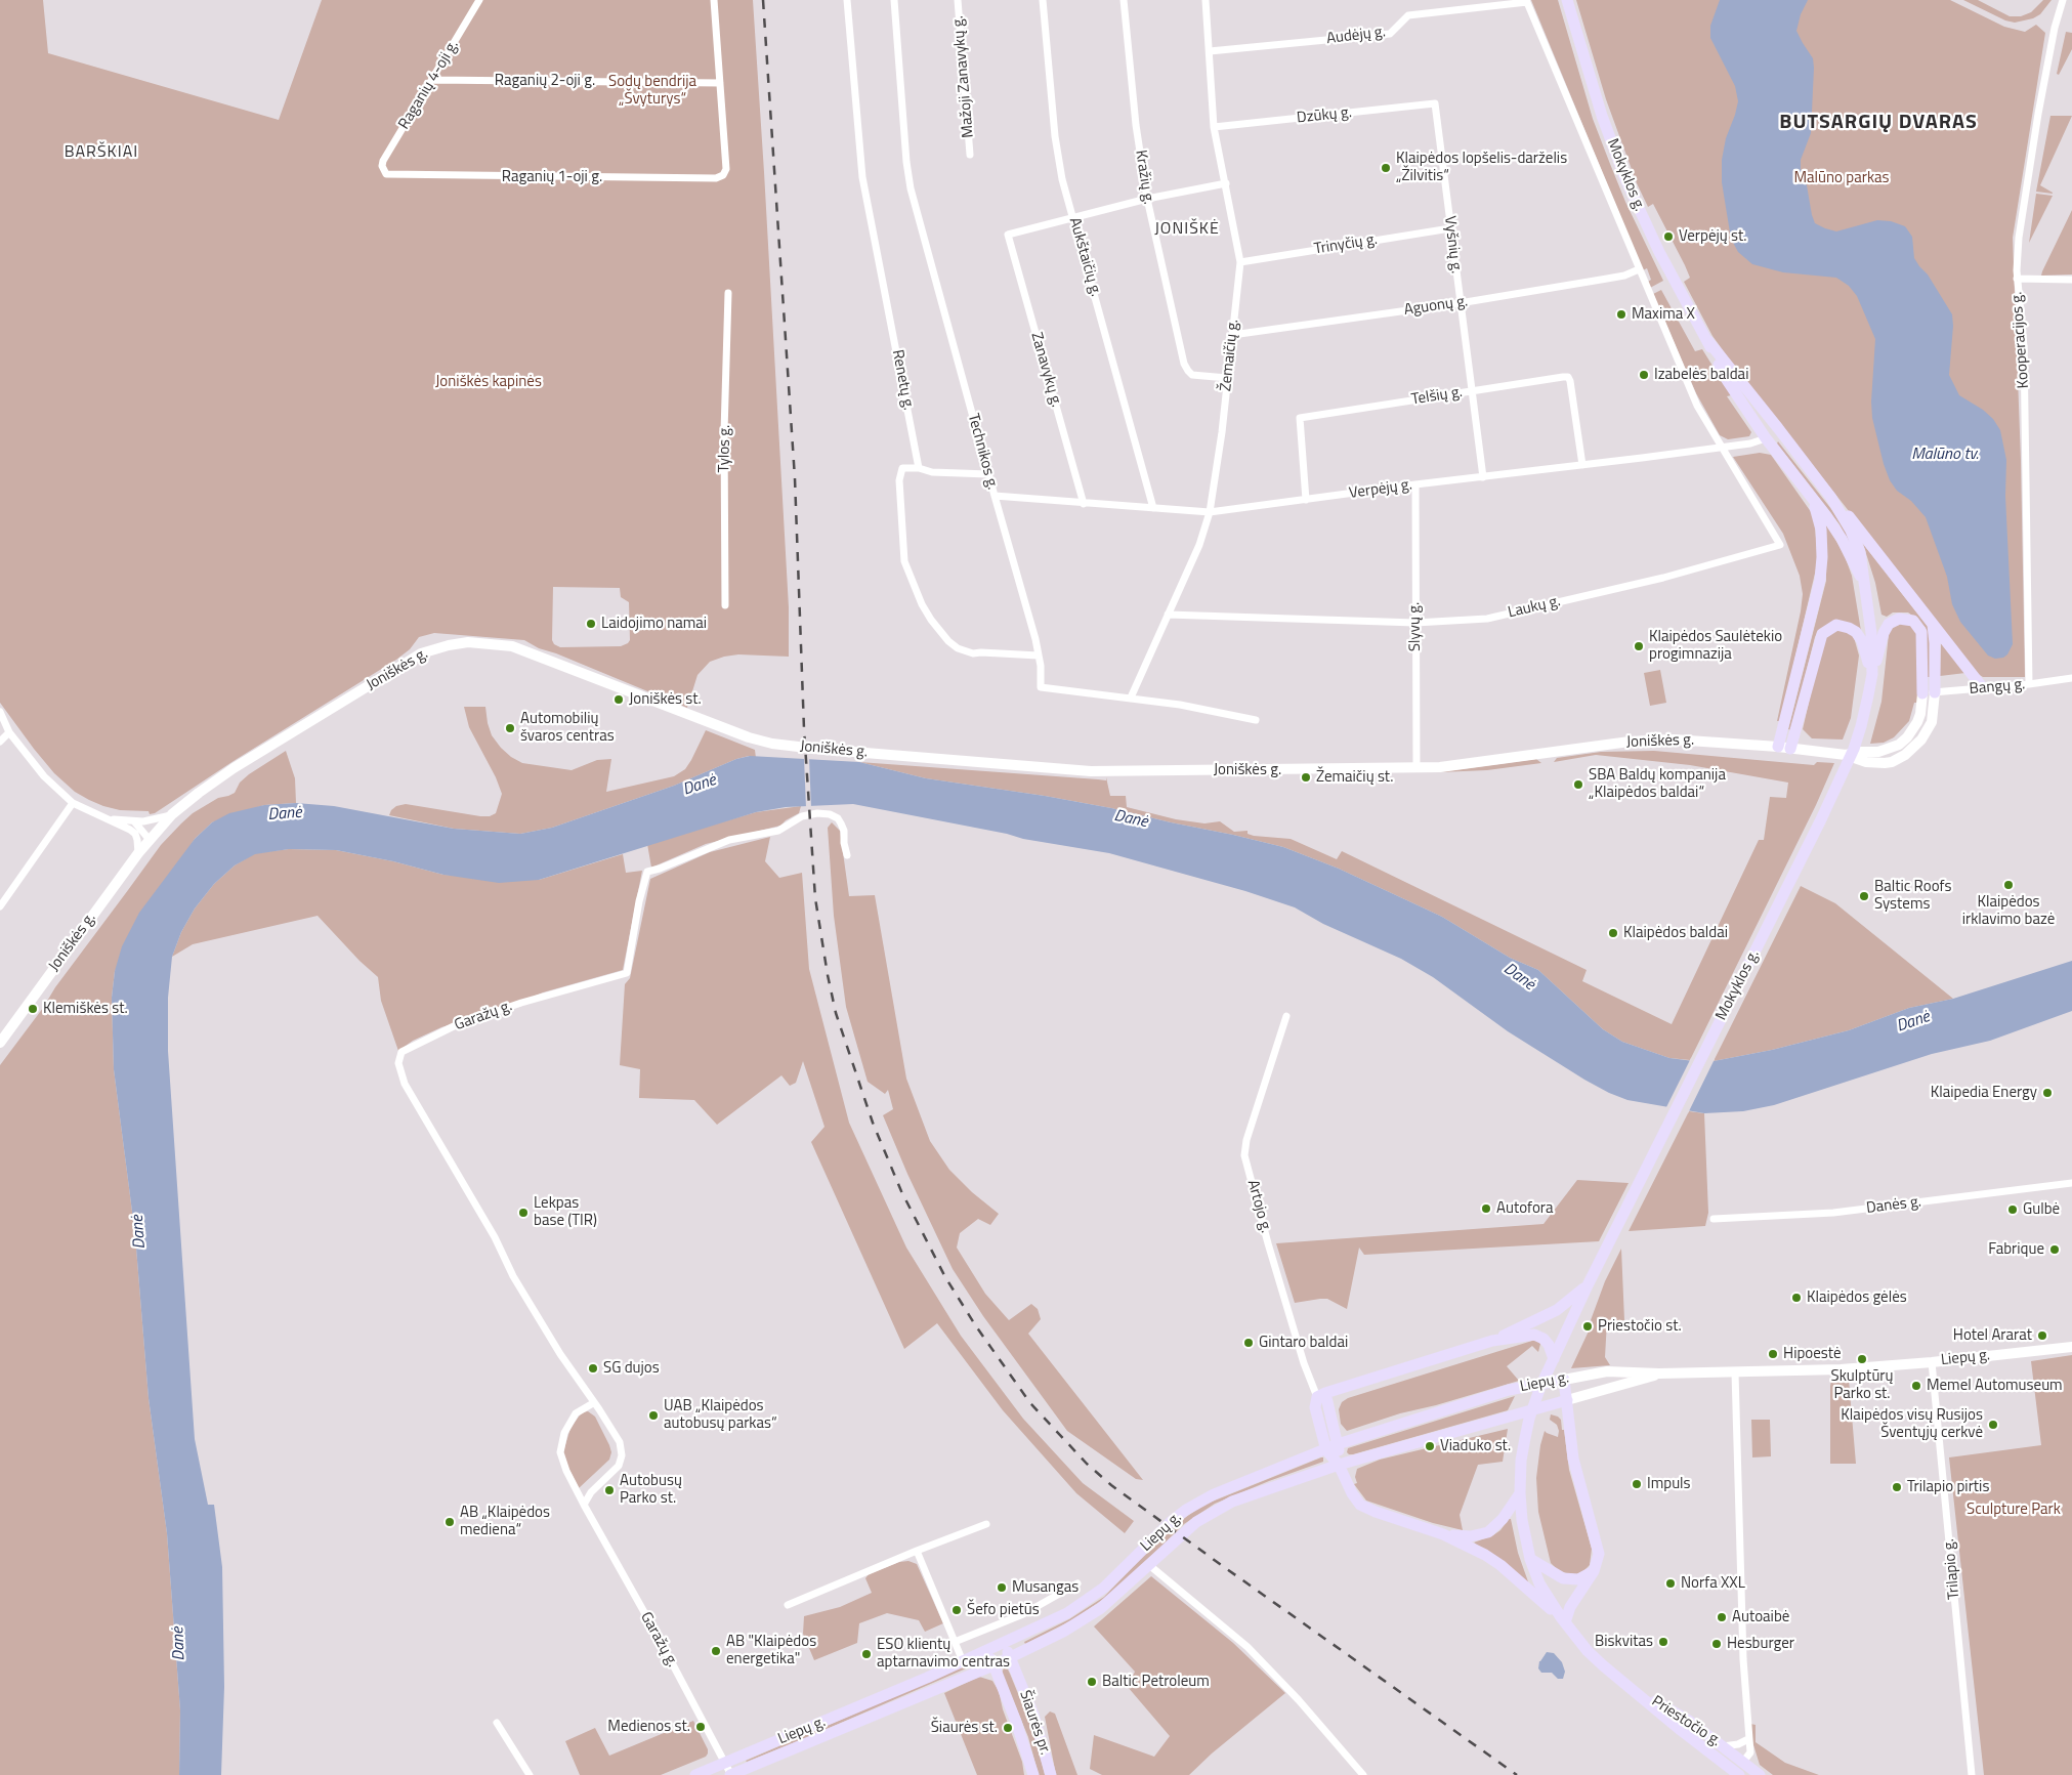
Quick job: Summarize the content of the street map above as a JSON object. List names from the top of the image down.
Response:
{
  "streets": {
    "main road": [
      "Mokyklos g.",
      "Joniškės g.",
      "Liepų g.",
      "Priestočio g.",
      "Šiaurės pr."
    ],
    "street": [
      "Audėjų g.",
      "Mažoji Zanavykų g.",
      "Raganių 2-oji g.",
      "Raganių 4-oji g.",
      "Dzūkų g.",
      "Raganių 1-oji g.",
      "Kražių g.",
      "Trinyčių g.",
      "Vyšnių g.",
      "Aukštaičių g.",
      "Aguonų g.",
      "Kooperacijos g.",
      "Žemaičių g.",
      "Zanavykų g.",
      "Renetų g.",
      "Telšių g.",
      "Tylos g.",
      "Technikos g.",
      "Verpėjų g.",
      "Laukų g.",
      "Slyvų g.",
      "Bangų g.",
      "Garažų g.",
      "Danės g.",
      "Artojo g.",
      "Trilapio g."
    ]
  },
  "crossings": [
    ["Audėjų g.", "Žemaičių g."],
    ["Raganių 2-oji g.", "Raganių 4-oji g."],
    ["Raganių 2-oji g.", "Raganių 1-oji g."],
    ["Raganių 4-oji g.", "Raganių 1-oji g."],
    ["Dzūkų g.", "Vyšnių g."],
    ["Dzūkų g.", "Žemaičių g."],
    ["Mokyklos g.", "Verpėjų g."],
    ["Mokyklos g.", "Priestočio g."],
    ["Kražių g.", "Žemaičių g."],
    ["Trinyčių g.", "Vyšnių g."],
    ["Trinyčių g.", "Žemaičių g."],
    ["Vyšnių g.", "Aguonų g."],
    ["Vyšnių g.", "Telšių g."],
    ["Vyšnių g.", "Verpėjų g."],
    ["Aukštaičių g.", "Zanavykų g."],
    ["Aukštaičių g.", "Verpėjų g."],
    ["Aguonų g.", "Žemaičių g."],
    ["Kooperacijos g.", "Bangų g."],
    ["Žemaičių g.", "Technikos g."],
    ["Žemaičių g.", "Verpėjų g."],
    ["Žemaičių g.", "Laukų g."],
    ["Zanavykų g.", "Verpėjų g."],
    ["Telšių g.", "Verpėjų g."],
    ["Technikos g.", "Verpėjų g."],
    ["Verpėjų g.", "Laukų g."],
    ["Verpėjų g.", "Slyvų g."],
    ["Laukų g.", "Slyvų g."],
    ["Slyvų g.", "Joniškės g."],
    ["Joniškės g.", "Bangų g."],
    ["Garažų g.", "Liepų g."],
    ["Liepų g.", "Trilapio g."],
    ["Liepų g.", "Šiaurės pr."]
  ],
  "districts": ["BUTSARGIŲ DVARAS", "BARŠKIAI", "JONIŠKĖ"],
  "water": ["Malūno tv.", "Danė"],
  "parks": [
    "Sodų bendrija „Švyturys“",
    "Malūno parkas",
    "Joniškės kapinės",
    "Sculpture Park"
  ],
  "places": [
    "Klaipėdos lopšelis-darželis „Žilvitis“",
    "Verpėjų st.",
    "Maxima X",
    "Izabelės baldai",
    "Laidojimo namai",
    "Klaipėdos Saulėtekio progimnazija",
    "Joniškės st.",
    "Automobilių švaros centras",
    "Žemaičių st.",
    "SBA Baldų kompanija „Klaipėdos baldai“",
    "Klaipėdos irklavimo bazė",
    "Baltic Roofs Systems",
    "Klaipėdos baldai",
    "Klemiškės st.",
    "Klaipedia Energy",
    "Autofora",
    "Gulbė",
    "Lekpas base (TIR)",
    "Fabrique",
    "Klaipėdos gėlės",
    "Priestočio st.",
    "Hotel Ararat",
    "Gintaro baldai",
    "Hipoestė",
    "Skulptūrų Parko st.",
    "SG dujos",
    "Memel Automuseum",
    "UAB „Klaipėdos autobusų parkas“",
    "Klaipėdos visų Rusijos Šventųjų cerkvė",
    "Viaduko st.",
    "Impuls",
    "Trilapio pirtis",
    "Autobusų Parko st.",
    "AB „Klaipėdos mediena“",
    "Norfa XXL",
    "Musangas",
    "Šefo pietūs",
    "Autoaibė",
    "Biskvitas",
    "Hesburger",
    "AB \"Klaipėdos energetika\"",
    "ESO klientų aptarnavimo centras",
    "Baltic Petroleum",
    "Medienos st.",
    "Šiaurės st."
  ]
}
